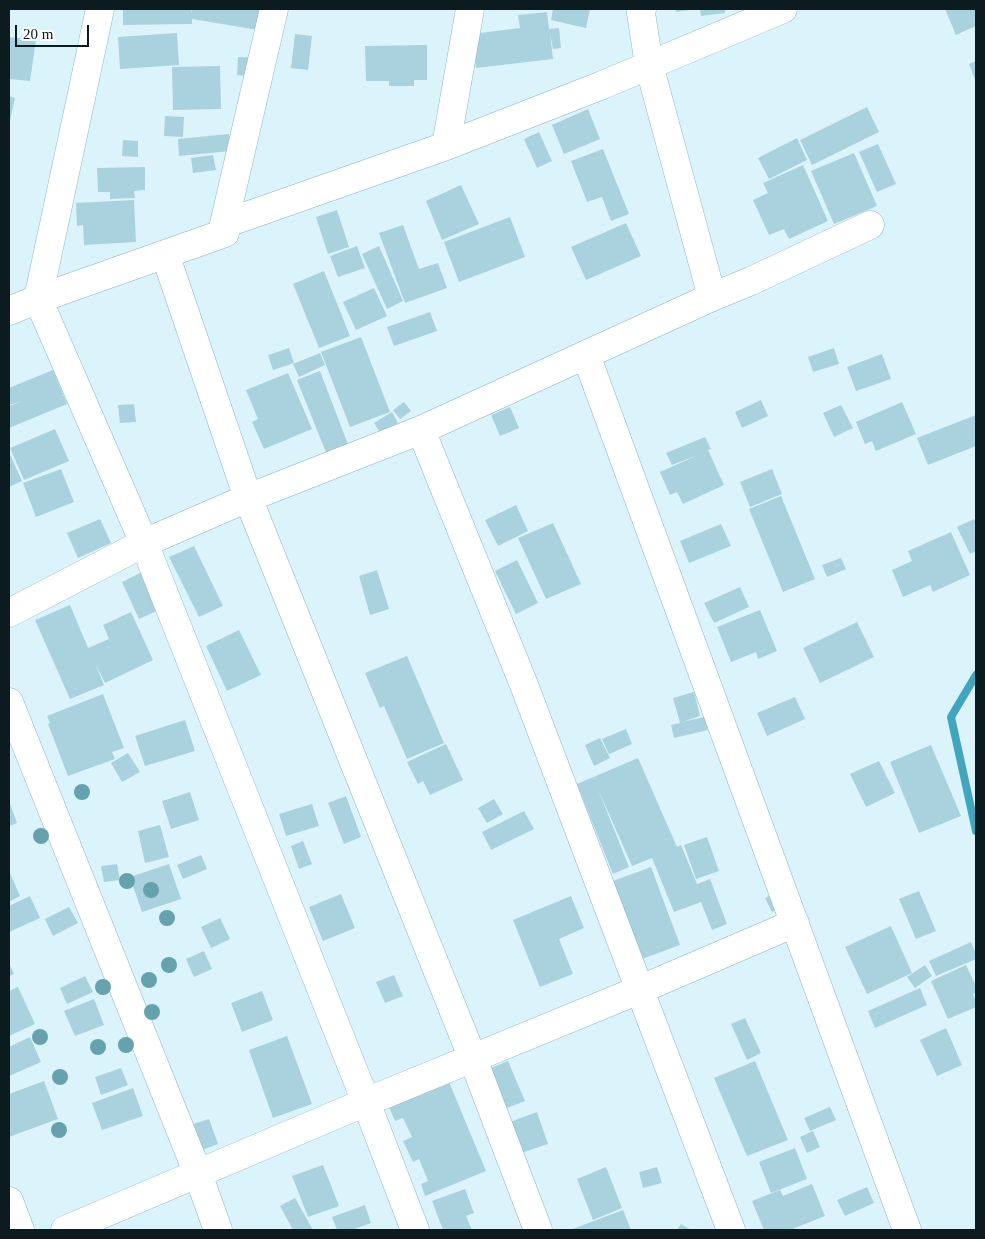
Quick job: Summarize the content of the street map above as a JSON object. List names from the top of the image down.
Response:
{
  "scale_bar": "20 m"
}
